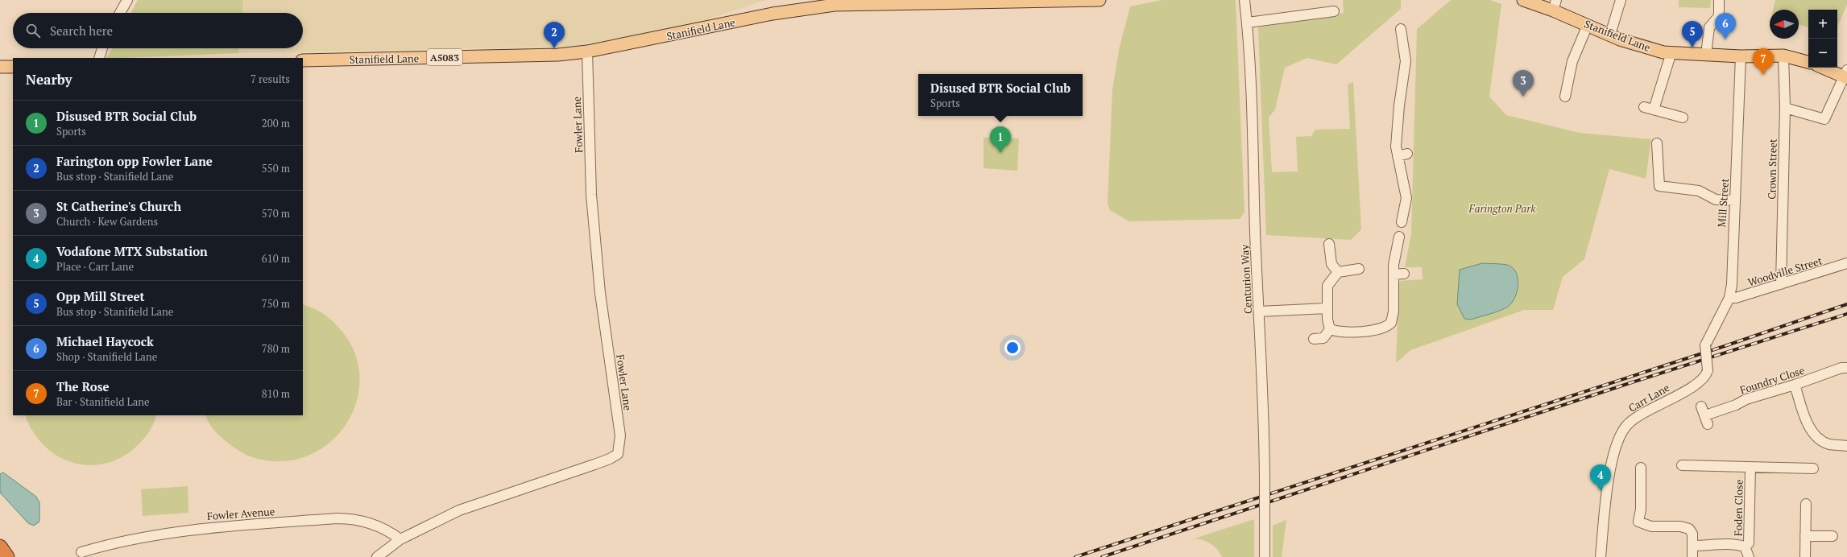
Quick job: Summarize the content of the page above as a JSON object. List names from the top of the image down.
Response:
{
  "streets": {
    "main road": ["Stanifield Lane", "A5083"],
    "street": [
      "Fowler Lane",
      "Crown Street",
      "Mill Street",
      "Woodville Street",
      "Centurion Way",
      "Foundry Close",
      "Carr Lane",
      "Foden Close",
      "Fowler Avenue"
    ]
  },
  "crossings": [
    ["Stanifield Lane", "Fowler Lane"],
    ["Stanifield Lane", "Crown Street"],
    ["Stanifield Lane", "Mill Street"],
    ["Fowler Lane", "Fowler Avenue"],
    ["Crown Street", "Woodville Street"],
    ["Mill Street", "Woodville Street"],
    ["Mill Street", "Carr Lane"]
  ],
  "parks": ["Farington Park"],
  "north": "left",
  "page": {
    "map_buttons": ["+", "−"],
    "pins": [
      "6",
      "5",
      "2",
      "7",
      "3",
      "1",
      "4"
    ],
    "search": "Search here",
    "heading": ["Nearby", "7 results"],
    "popup": ["Disused BTR Social Club", "Sports"],
    "list": [
      {
        "mark": "1",
        "name": "Disused BTR Social Club",
        "note": "Sports",
        "value": "200 m"
      },
      {
        "mark": "2",
        "name": "Farington opp Fowler Lane",
        "note": "Bus stop · Stanifield Lane",
        "value": "550 m"
      },
      {
        "mark": "3",
        "name": "St Catherine's Church",
        "note": "Church · Kew Gardens",
        "value": "570 m"
      },
      {
        "mark": "4",
        "name": "Vodafone MTX Substation",
        "note": "Place · Carr Lane",
        "value": "610 m"
      },
      {
        "mark": "5",
        "name": "Opp Mill Street",
        "note": "Bus stop · Stanifield Lane",
        "value": "750 m"
      },
      {
        "mark": "6",
        "name": "Michael Haycock",
        "note": "Shop · Stanifield Lane",
        "value": "780 m"
      },
      {
        "mark": "7",
        "name": "The Rose",
        "note": "Bar · Stanifield Lane",
        "value": "810 m"
      }
    ]
  }
}
